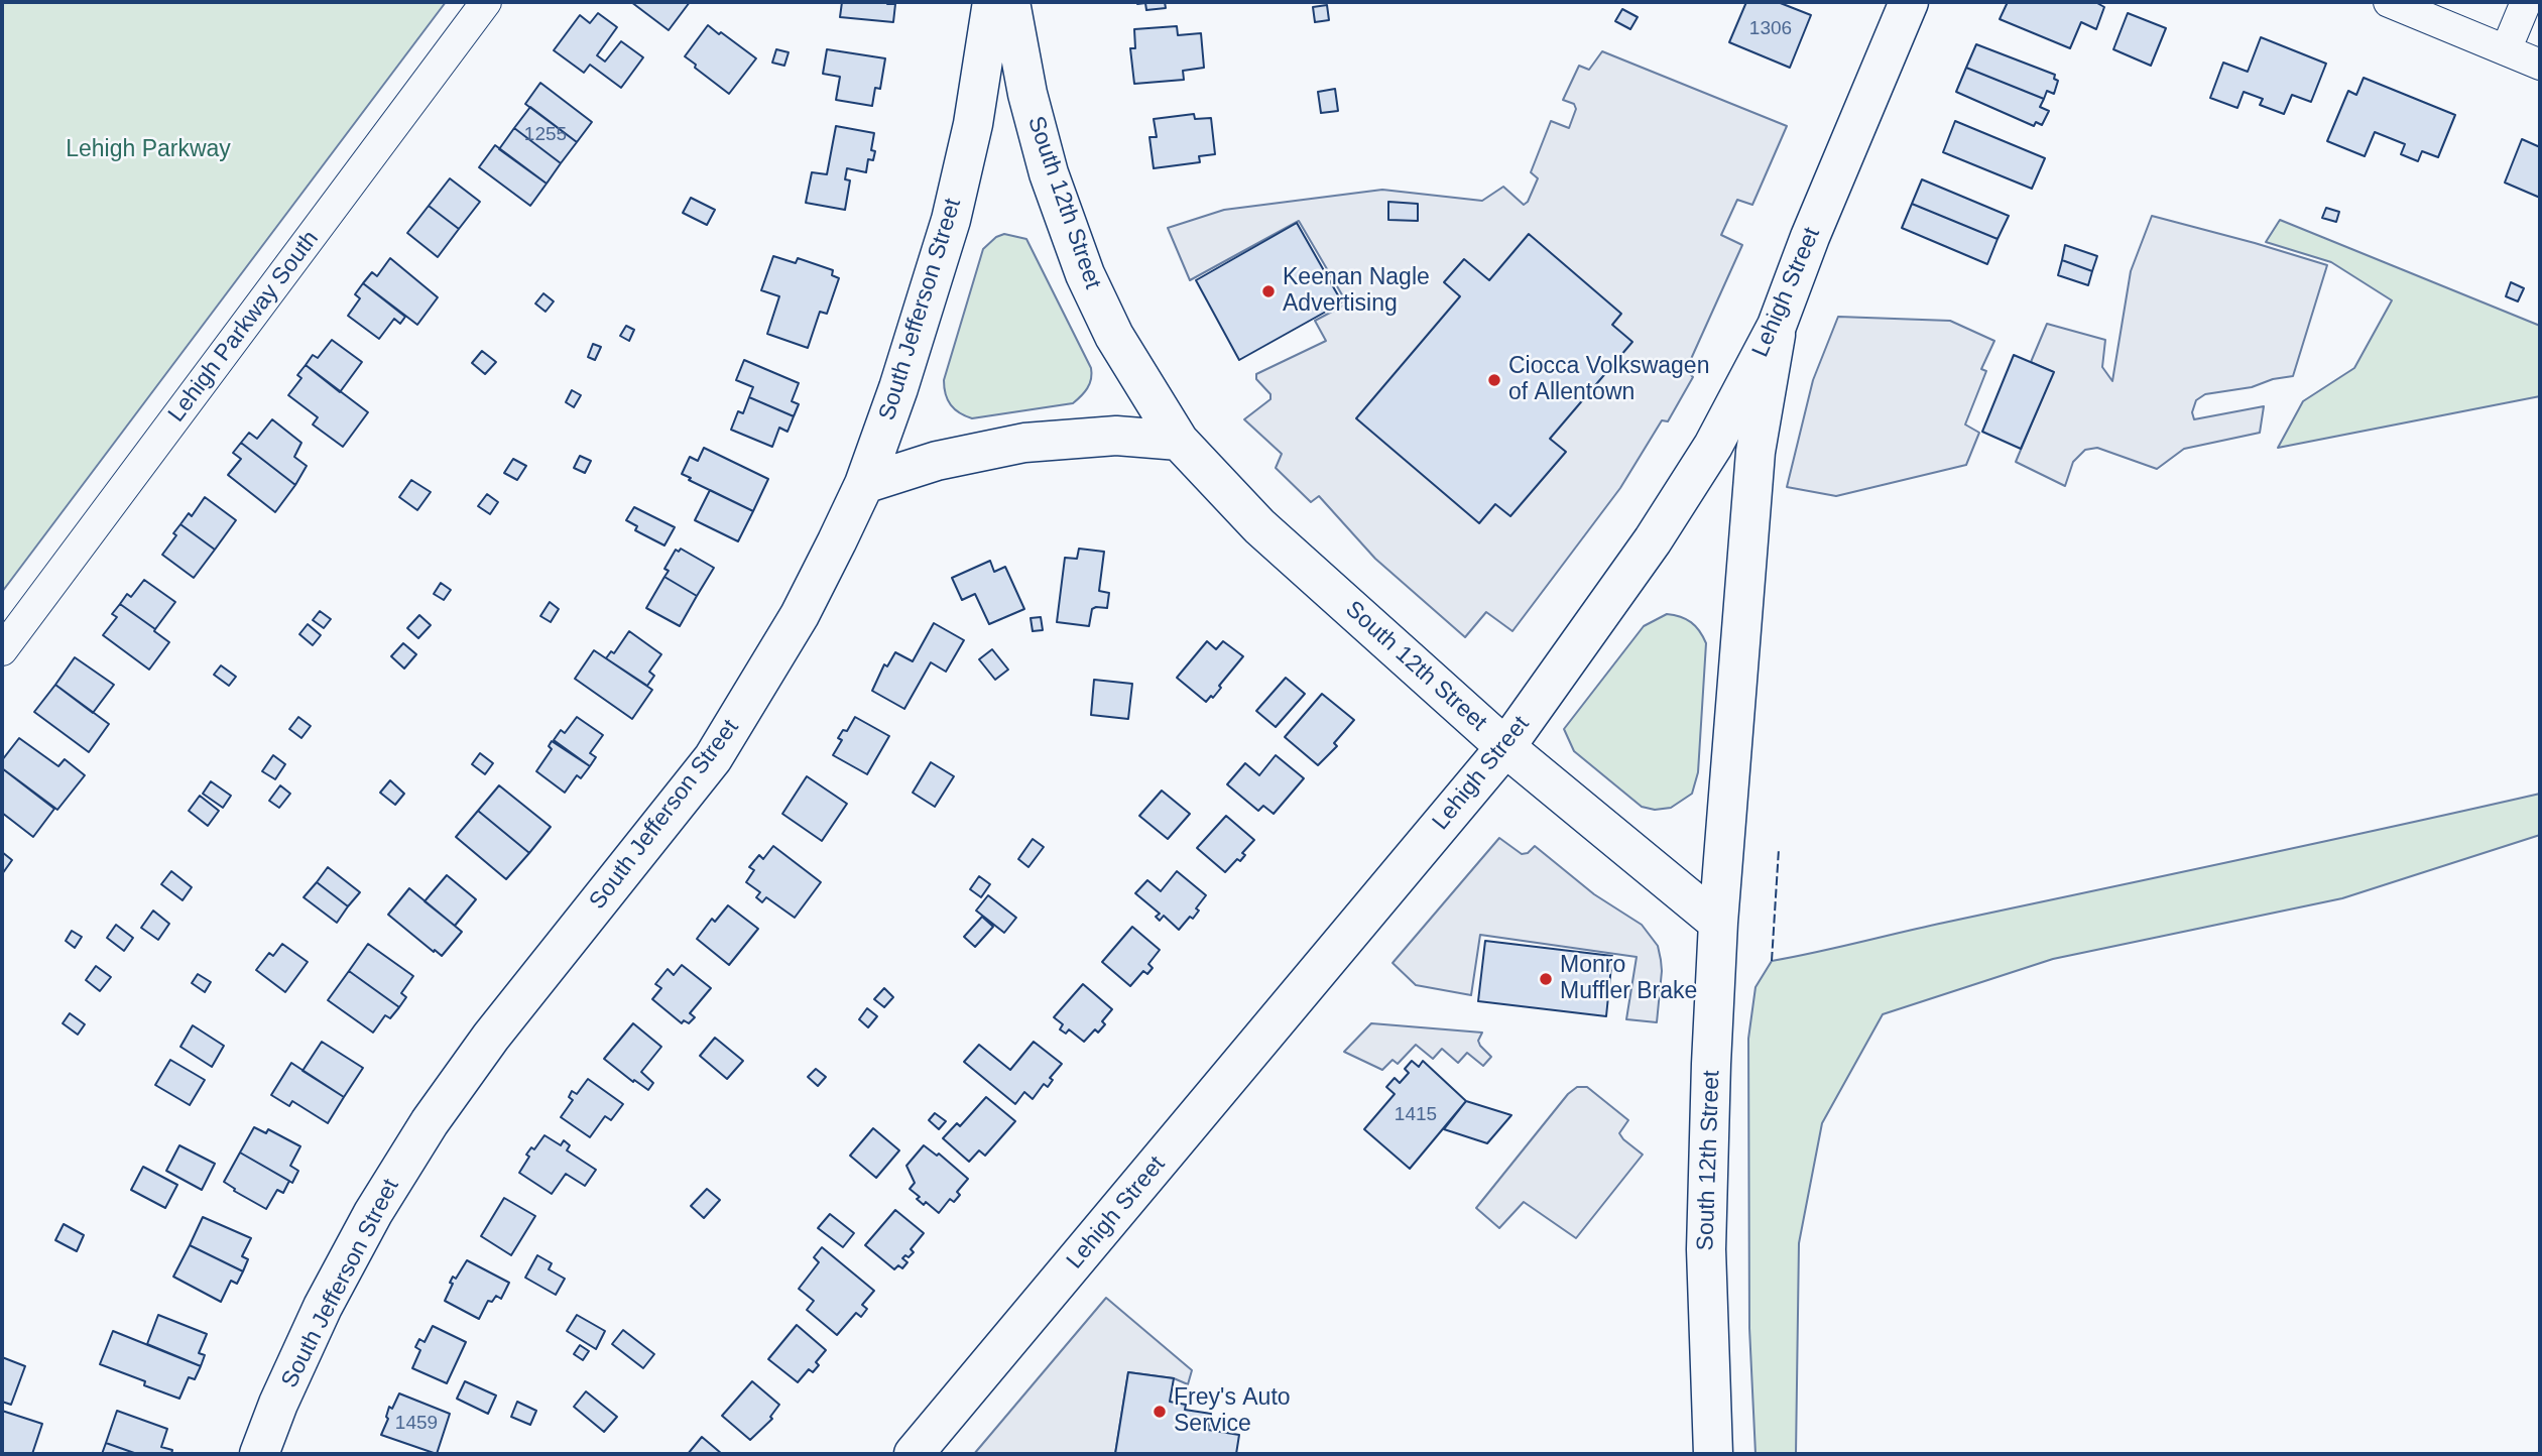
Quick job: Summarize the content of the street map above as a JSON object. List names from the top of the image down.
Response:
{
  "streets": {
    "main road": ["South 12th Street", "Lehigh Street", "South Jefferson Street"],
    "street": ["Lehigh Parkway South"]
  },
  "crossings": [
    ["South 12th Street", "Lehigh Street"]
  ],
  "parks": ["Lehigh Parkway"],
  "places": [
    "Keenan Nagle Advertising",
    "Ciocca Volkswagen of Allentown",
    "Monro Muffler Brake",
    "Frey's Auto Service"
  ],
  "house_numbers": [
    "1306",
    "1255",
    "1415",
    "1459"
  ]
}
